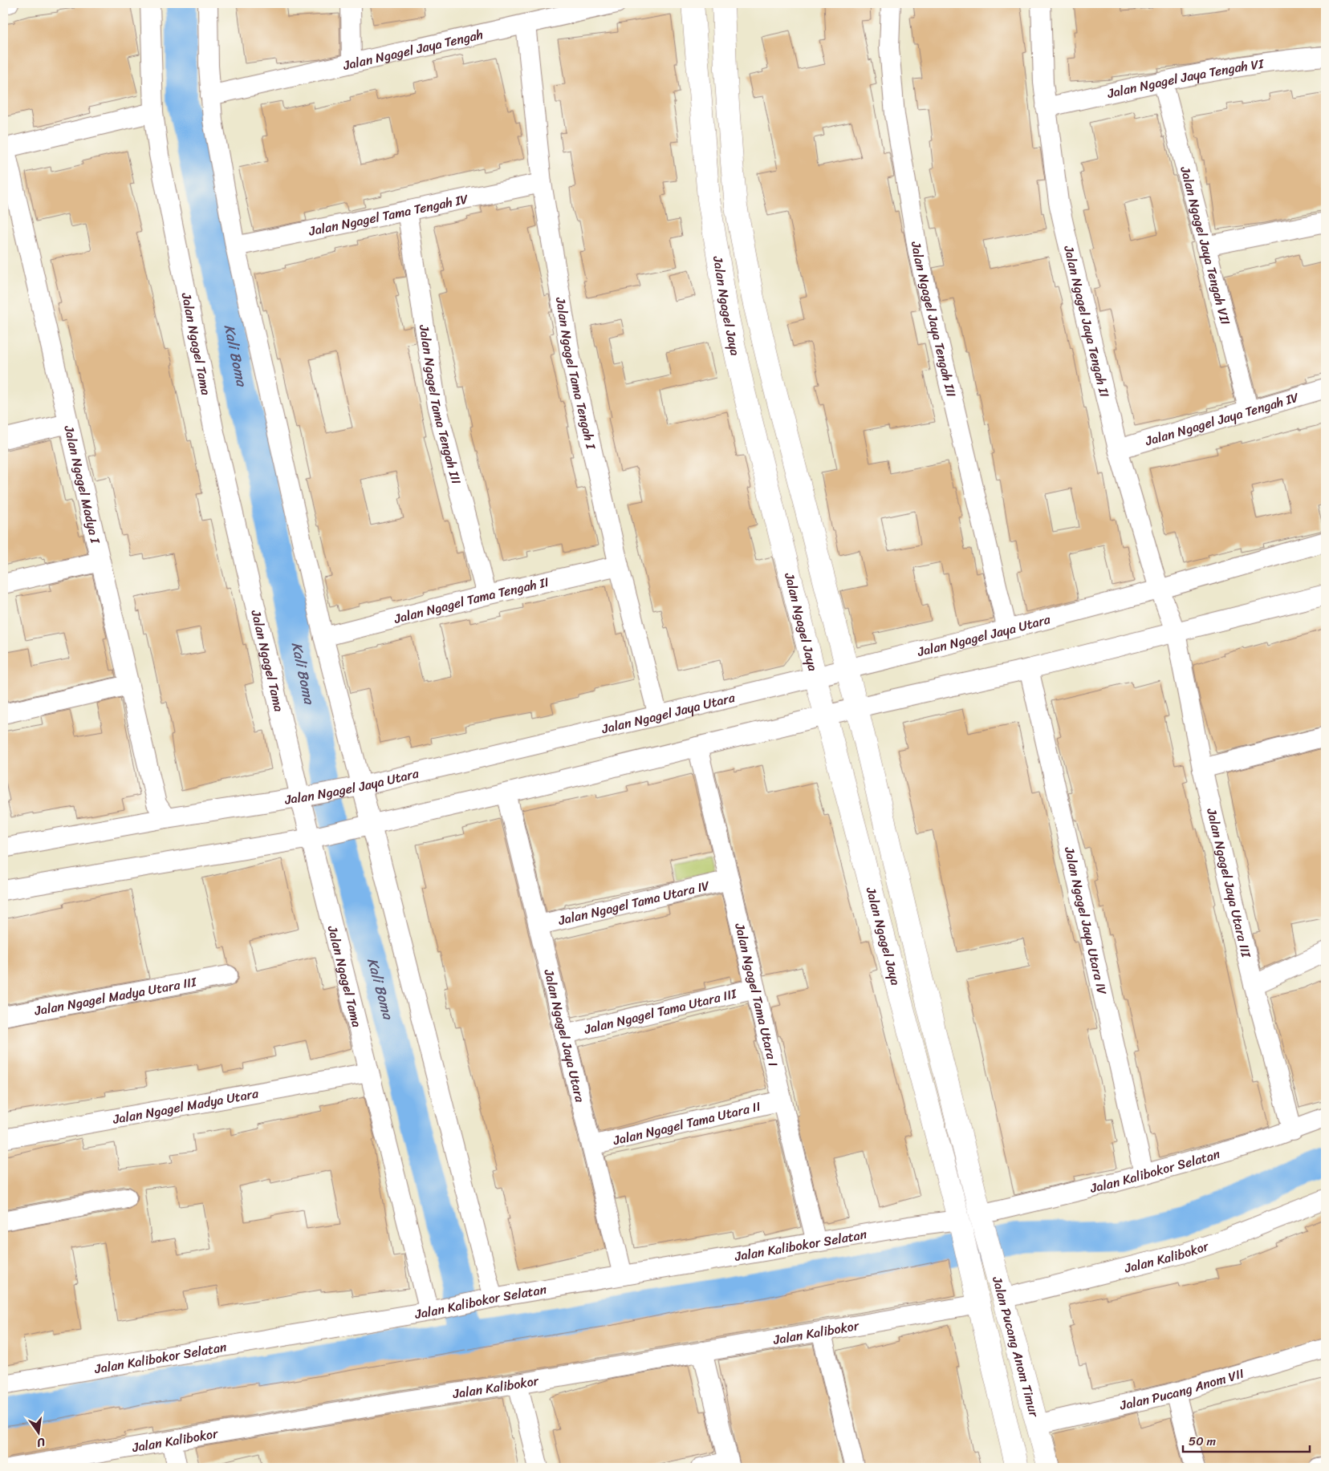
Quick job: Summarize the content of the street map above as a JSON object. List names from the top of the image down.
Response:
{
  "streets": {
    "main road": ["Jalan Ngagel Jaya", "Jalan Pucang Anom Timur"],
    "street": [
      "Jalan Ngagel Jaya Tengah",
      "Jalan Ngagel Jaya Tengah VI",
      "Jalan Ngagel Tama Tengah IV",
      "Jalan Ngagel Jaya Tengah VII",
      "Jalan Ngagel Jaya Tengah III",
      "Jalan Ngagel Jaya Tengah II",
      "Jalan Ngagel Tama",
      "Jalan Ngagel Tama Tengah I",
      "Jalan Ngagel Tama Tengah III",
      "Jalan Ngagel Jaya Tengah IV",
      "Jalan Ngagel Madya I",
      "Jalan Ngagel Tama Tengah II",
      "Jalan Ngagel Jaya Utara",
      "Jalan Ngagel Jaya Utara III",
      "Jalan Ngagel Tama Utara IV",
      "Jalan Ngagel Jaya Utara IV",
      "Jalan Ngagel Tama Utara I",
      "Jalan Ngagel Madya Utara III",
      "Jalan Ngagel Tama Utara III",
      "Jalan Ngagel Madya Utara",
      "Jalan Ngagel Tama Utara II",
      "Jalan Kalibokor Selatan",
      "Jalan Kalibokor",
      "Jalan Pucang Anom VII"
    ]
  },
  "crossings": [
    ["Jalan Ngagel Jaya Tengah", "Jalan Ngagel Tama Tengah I"],
    ["Jalan Ngagel Jaya Tengah VI", "Jalan Ngagel Jaya Tengah VII"],
    ["Jalan Ngagel Jaya Tengah VI", "Jalan Ngagel Jaya Tengah II"],
    ["Jalan Ngagel Tama Tengah IV", "Jalan Ngagel Tama Tengah I"],
    ["Jalan Ngagel Tama Tengah IV", "Jalan Ngagel Tama Tengah III"],
    ["Jalan Ngagel Jaya Tengah VII", "Jalan Ngagel Jaya Tengah IV"],
    ["Jalan Ngagel Jaya", "Jalan Ngagel Jaya Utara"],
    ["Jalan Ngagel Jaya", "Jalan Kalibokor Selatan"],
    ["Jalan Ngagel Jaya", "Jalan Pucang Anom Timur"],
    ["Jalan Ngagel Jaya Tengah III", "Jalan Ngagel Jaya Utara"],
    ["Jalan Ngagel Jaya Tengah II", "Jalan Ngagel Jaya Tengah IV"],
    ["Jalan Ngagel Jaya Tengah II", "Jalan Ngagel Jaya Utara"],
    ["Jalan Ngagel Jaya Tengah II", "Jalan Ngagel Jaya Utara III"],
    ["Jalan Ngagel Tama", "Jalan Ngagel Jaya Utara"],
    ["Jalan Ngagel Tama", "Jalan Ngagel Madya Utara"],
    ["Jalan Ngagel Tama", "Jalan Kalibokor Selatan"],
    ["Jalan Ngagel Tama Tengah I", "Jalan Ngagel Tama Tengah II"],
    ["Jalan Ngagel Tama Tengah I", "Jalan Ngagel Jaya Utara"],
    ["Jalan Ngagel Tama Tengah III", "Jalan Ngagel Tama Tengah II"],
    ["Jalan Ngagel Madya I", "Jalan Ngagel Jaya Utara"],
    ["Jalan Ngagel Jaya Utara", "Jalan Ngagel Tama Utara IV"],
    ["Jalan Ngagel Jaya Utara", "Jalan Ngagel Tama Utara III"],
    ["Jalan Ngagel Jaya Utara", "Jalan Ngagel Tama Utara II"],
    ["Jalan Ngagel Jaya Utara", "Jalan Kalibokor Selatan"],
    ["Jalan Ngagel Jaya Utara III", "Jalan Kalibokor Selatan"],
    ["Jalan Ngagel Tama Utara IV", "Jalan Ngagel Tama Utara I"],
    ["Jalan Ngagel Jaya Utara IV", "Jalan Kalibokor Selatan"],
    ["Jalan Ngagel Tama Utara I", "Jalan Ngagel Tama Utara III"],
    ["Jalan Ngagel Tama Utara I", "Jalan Ngagel Tama Utara II"],
    ["Jalan Ngagel Tama Utara I", "Jalan Kalibokor Selatan"],
    ["Jalan Kalibokor Selatan", "Jalan Pucang Anom Timur"],
    ["Jalan Kalibokor", "Jalan Pucang Anom Timur"],
    ["Jalan Pucang Anom Timur", "Jalan Pucang Anom VII"]
  ],
  "water": ["Kali Boma"],
  "scale_bar": "50 m",
  "north": "bottom"
}
